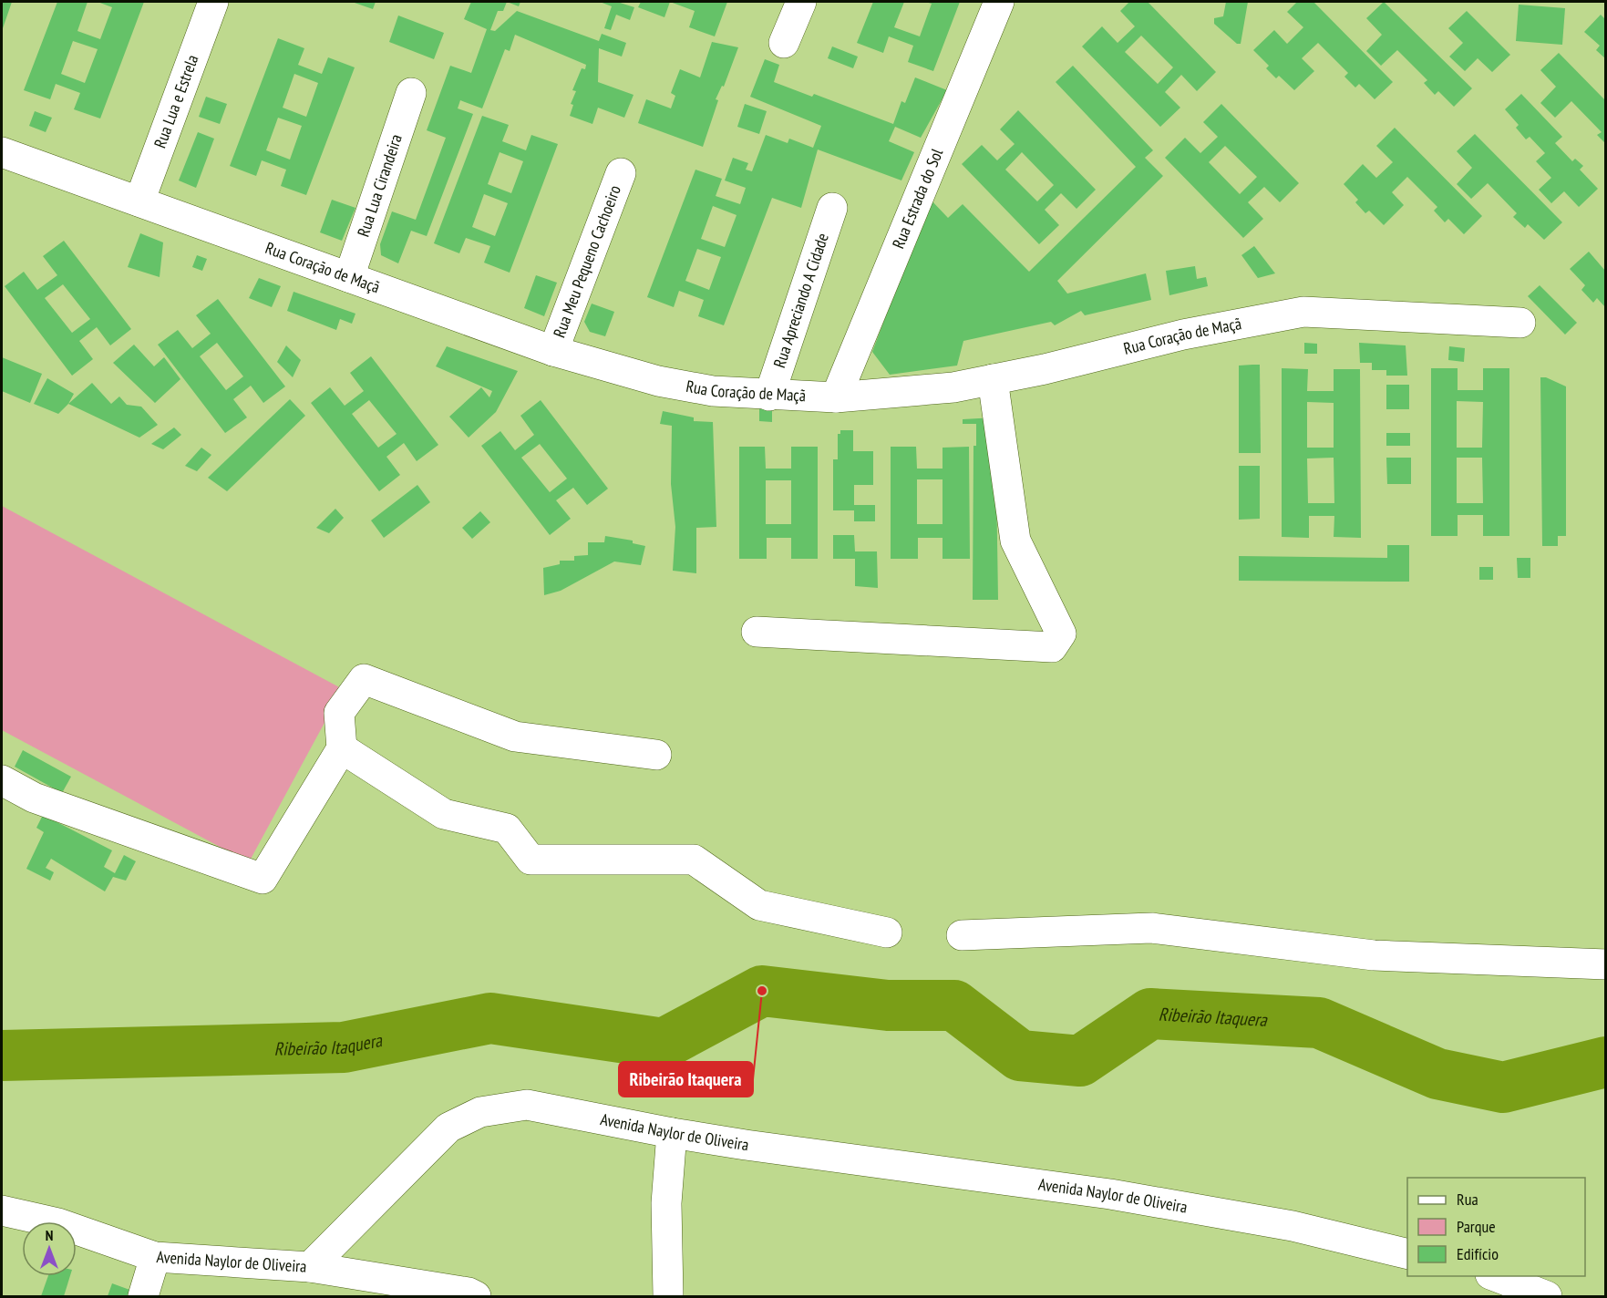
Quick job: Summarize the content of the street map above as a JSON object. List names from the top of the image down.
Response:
{
  "streets": {
    "street": [
      "Rua Lua e Estrela",
      "Rua Lua Cirandeira",
      "Rua Estrada do Sol",
      "Rua Meu Pequeno Cachoeiro",
      "Rua Coração de Maçã",
      "Rua Apreciando A Cidade",
      "Avenida Naylor de Oliveira"
    ]
  },
  "crossings": [
    ["Rua Lua e Estrela", "Rua Coração de Maçã"],
    ["Rua Lua Cirandeira", "Rua Coração de Maçã"],
    ["Rua Estrada do Sol", "Rua Coração de Maçã"],
    ["Rua Meu Pequeno Cachoeiro", "Rua Coração de Maçã"],
    ["Rua Coração de Maçã", "Rua Apreciando A Cidade"]
  ],
  "water": ["Ribeirão Itaquera"],
  "places": ["Ribeirão Itaquera"],
  "legend": ["Rua", "Parque", "Edifício"],
  "north": "top"
}
